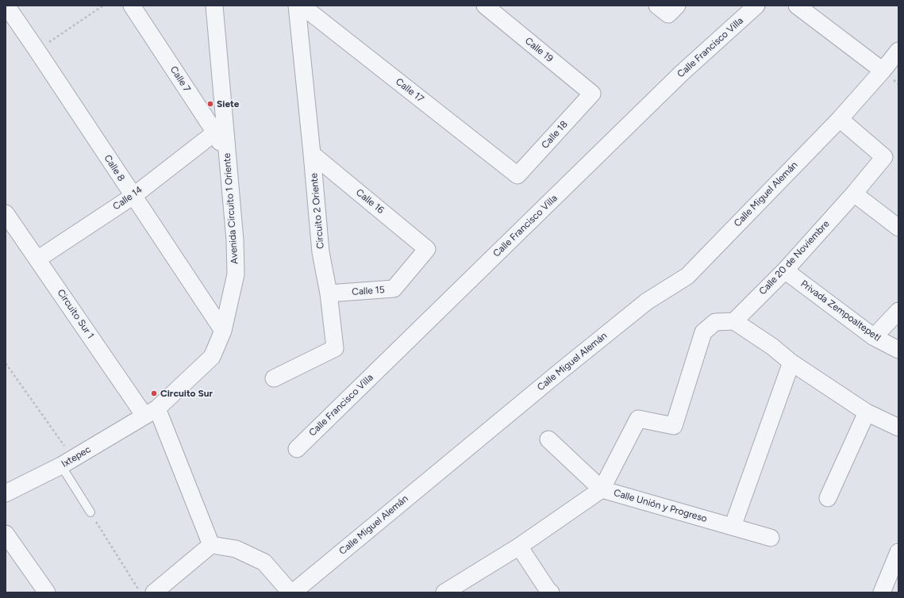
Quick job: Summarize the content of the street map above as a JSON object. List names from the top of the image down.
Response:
{
  "streets": {
    "street": [
      "Calle Francisco Villa",
      "Calle 19",
      "Calle 7",
      "Calle 17",
      "Calle 18",
      "Calle 8",
      "Calle Miguel Alemán",
      "Calle 14",
      "Calle 16",
      "Avenida Circuito 1 Oriente",
      "Circuito 2 Oriente",
      "Calle 20 de Noviembre",
      "Calle 15",
      "Privada Zempoaltepetl",
      "Circuito Sur 1",
      "Ixtepec",
      "Calle Unión y Progreso"
    ]
  },
  "crossings": [
    ["Calle 19", "Calle 18"],
    ["Calle 7", "Calle 14"],
    ["Calle 7", "Avenida Circuito 1 Oriente"],
    ["Calle 17", "Calle 18"],
    ["Calle 8", "Calle 14"],
    ["Calle 8", "Avenida Circuito 1 Oriente"],
    ["Calle Miguel Alemán", "Calle 20 de Noviembre"],
    ["Calle 14", "Circuito Sur 1"],
    ["Calle 16", "Circuito 2 Oriente"],
    ["Calle 16", "Calle 15"],
    ["Avenida Circuito 1 Oriente", "Circuito Sur 1"],
    ["Avenida Circuito 1 Oriente", "Ixtepec"],
    ["Circuito 2 Oriente", "Calle 15"],
    ["Calle 20 de Noviembre", "Privada Zempoaltepetl"],
    ["Circuito Sur 1", "Ixtepec"]
  ],
  "places": ["Siete", "Circuito Sur"]
}
